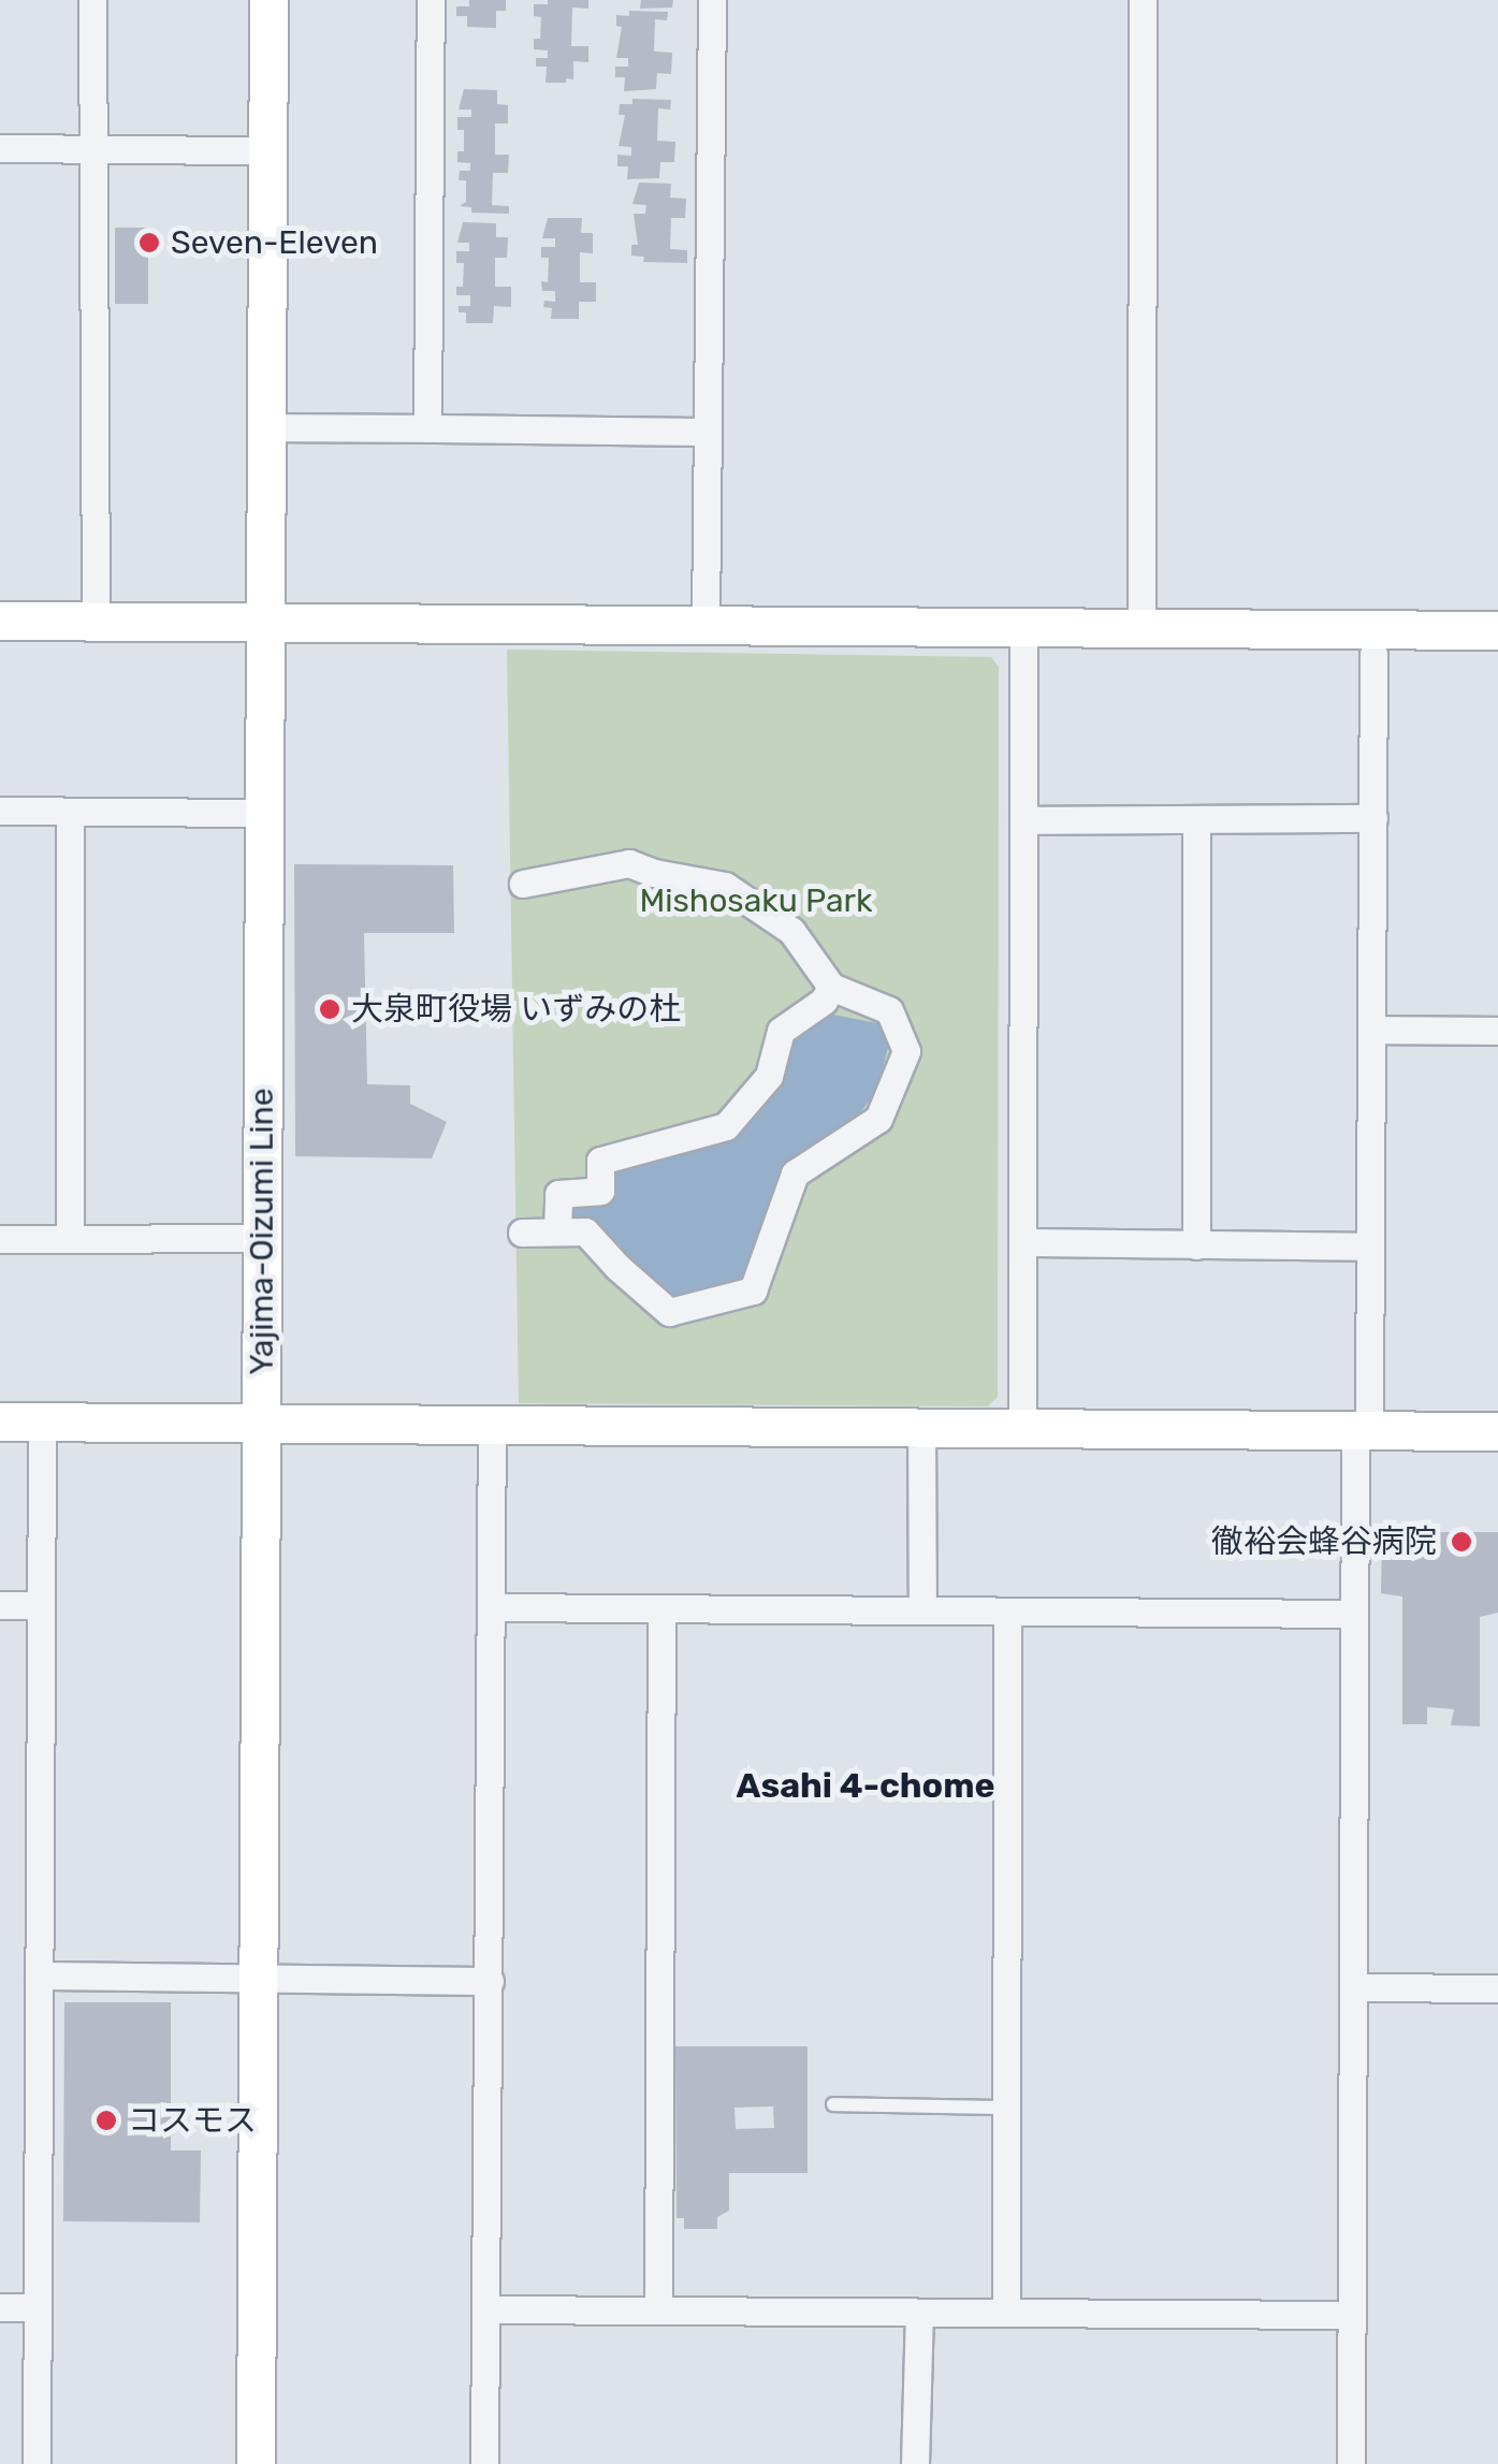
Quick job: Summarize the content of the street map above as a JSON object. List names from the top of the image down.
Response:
{
  "streets": {
    "street": ["Yajima-Oizumi Line"]
  },
  "districts": ["Asahi 4-chome"],
  "parks": ["Mishosaku Park"],
  "places": [
    "Seven-Eleven",
    "大泉町役場 いずみの杜",
    "徹裕会蜂谷病院",
    "コスモス"
  ]
}
